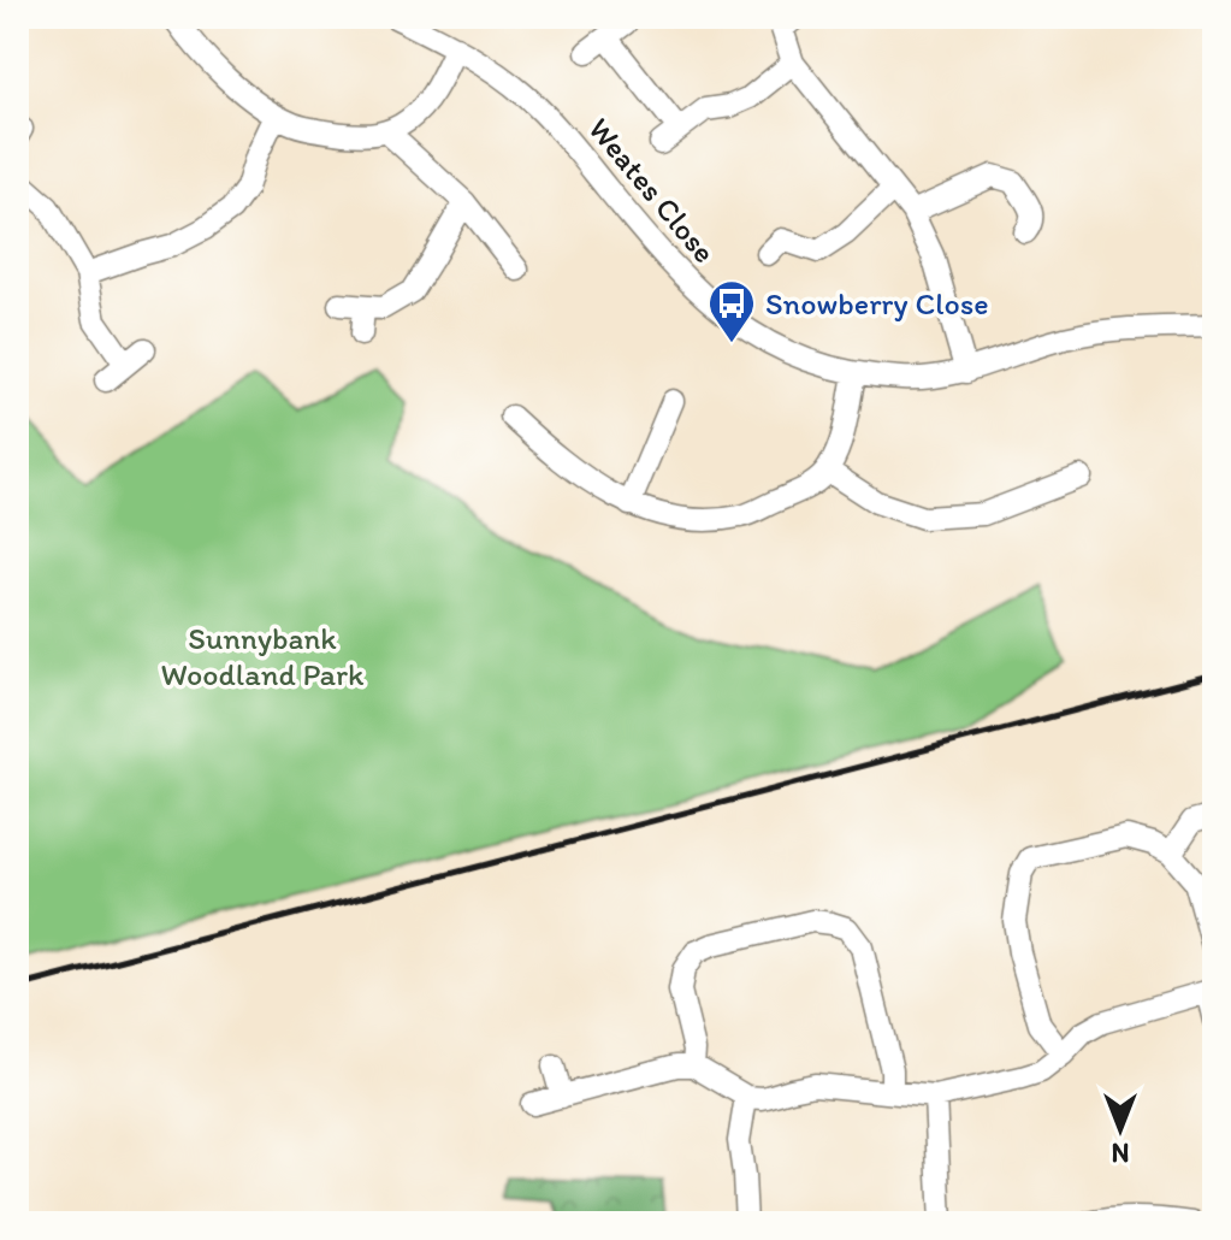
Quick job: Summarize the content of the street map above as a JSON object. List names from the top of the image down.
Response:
{
  "streets": {
    "street": ["Weates Close"]
  },
  "parks": ["Sunnybank Woodland Park"],
  "places": {
    "bus stop": ["Snowberry Close"]
  },
  "north": "bottom"
}
